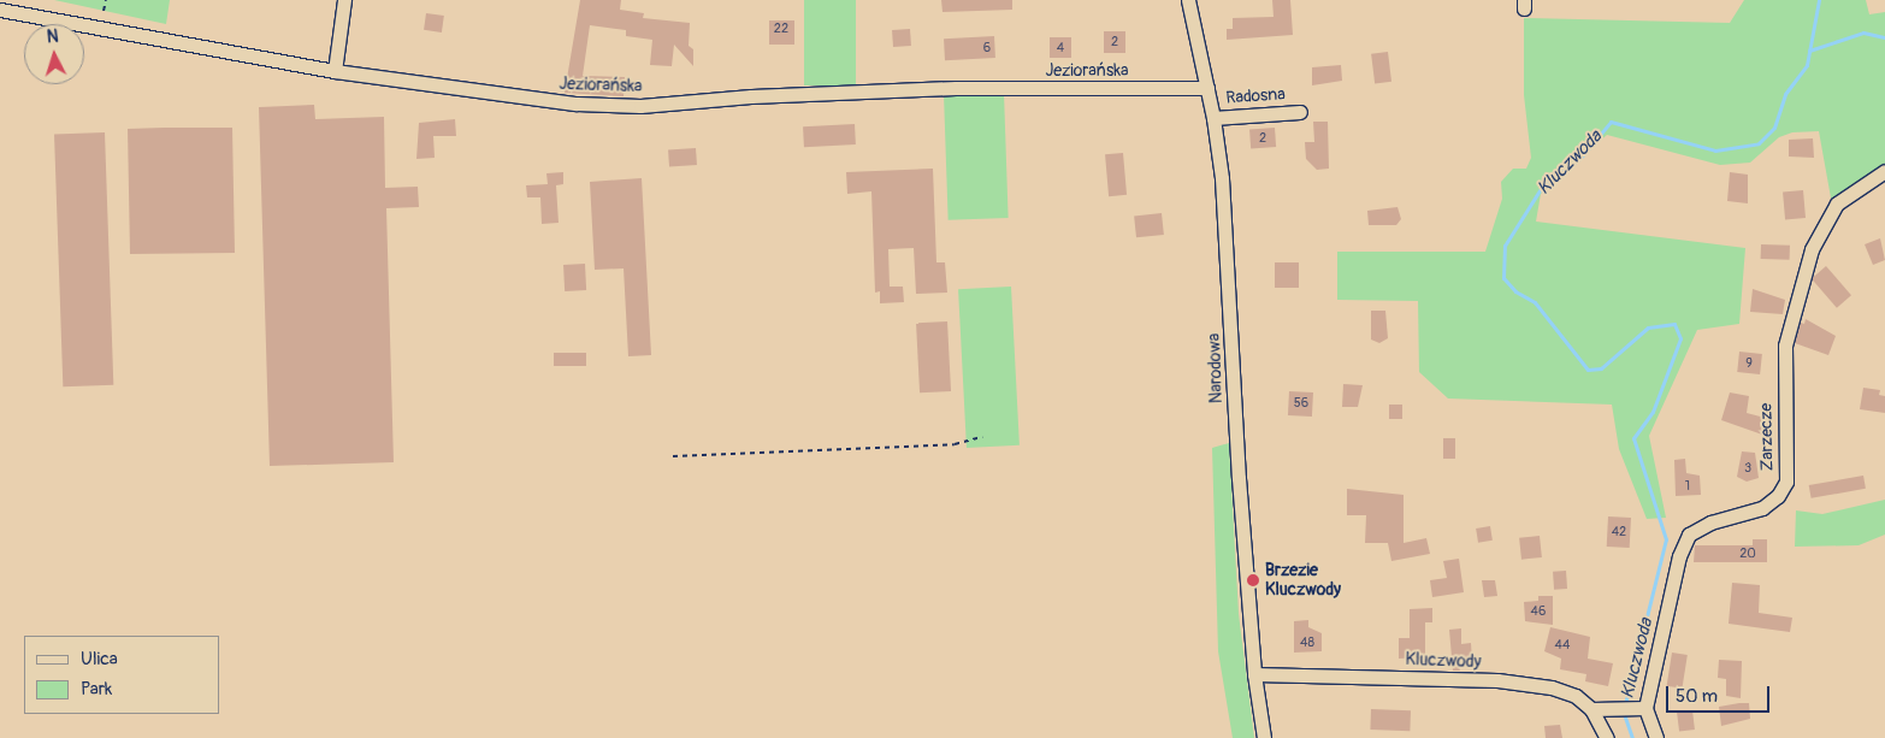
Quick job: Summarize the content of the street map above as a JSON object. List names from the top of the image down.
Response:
{
  "streets": {
    "street": [
      "Jeziorańska",
      "Radosna",
      "Narodowa",
      "Zarzecze",
      "Kluczwody"
    ]
  },
  "crossings": [
    ["Jeziorańska", "Narodowa"],
    ["Radosna", "Narodowa"],
    ["Narodowa", "Kluczwody"]
  ],
  "water": ["Kluczwoda"],
  "places": ["Brzezie Kluczwody"],
  "house_numbers": [
    "22",
    "2",
    "6",
    "4",
    "2",
    "9",
    "56",
    "3",
    "1",
    "42",
    "20",
    "46",
    "48",
    "44"
  ],
  "legend": ["Ulica", "Park"],
  "scale_bar": "50 m",
  "north": "top"
}
